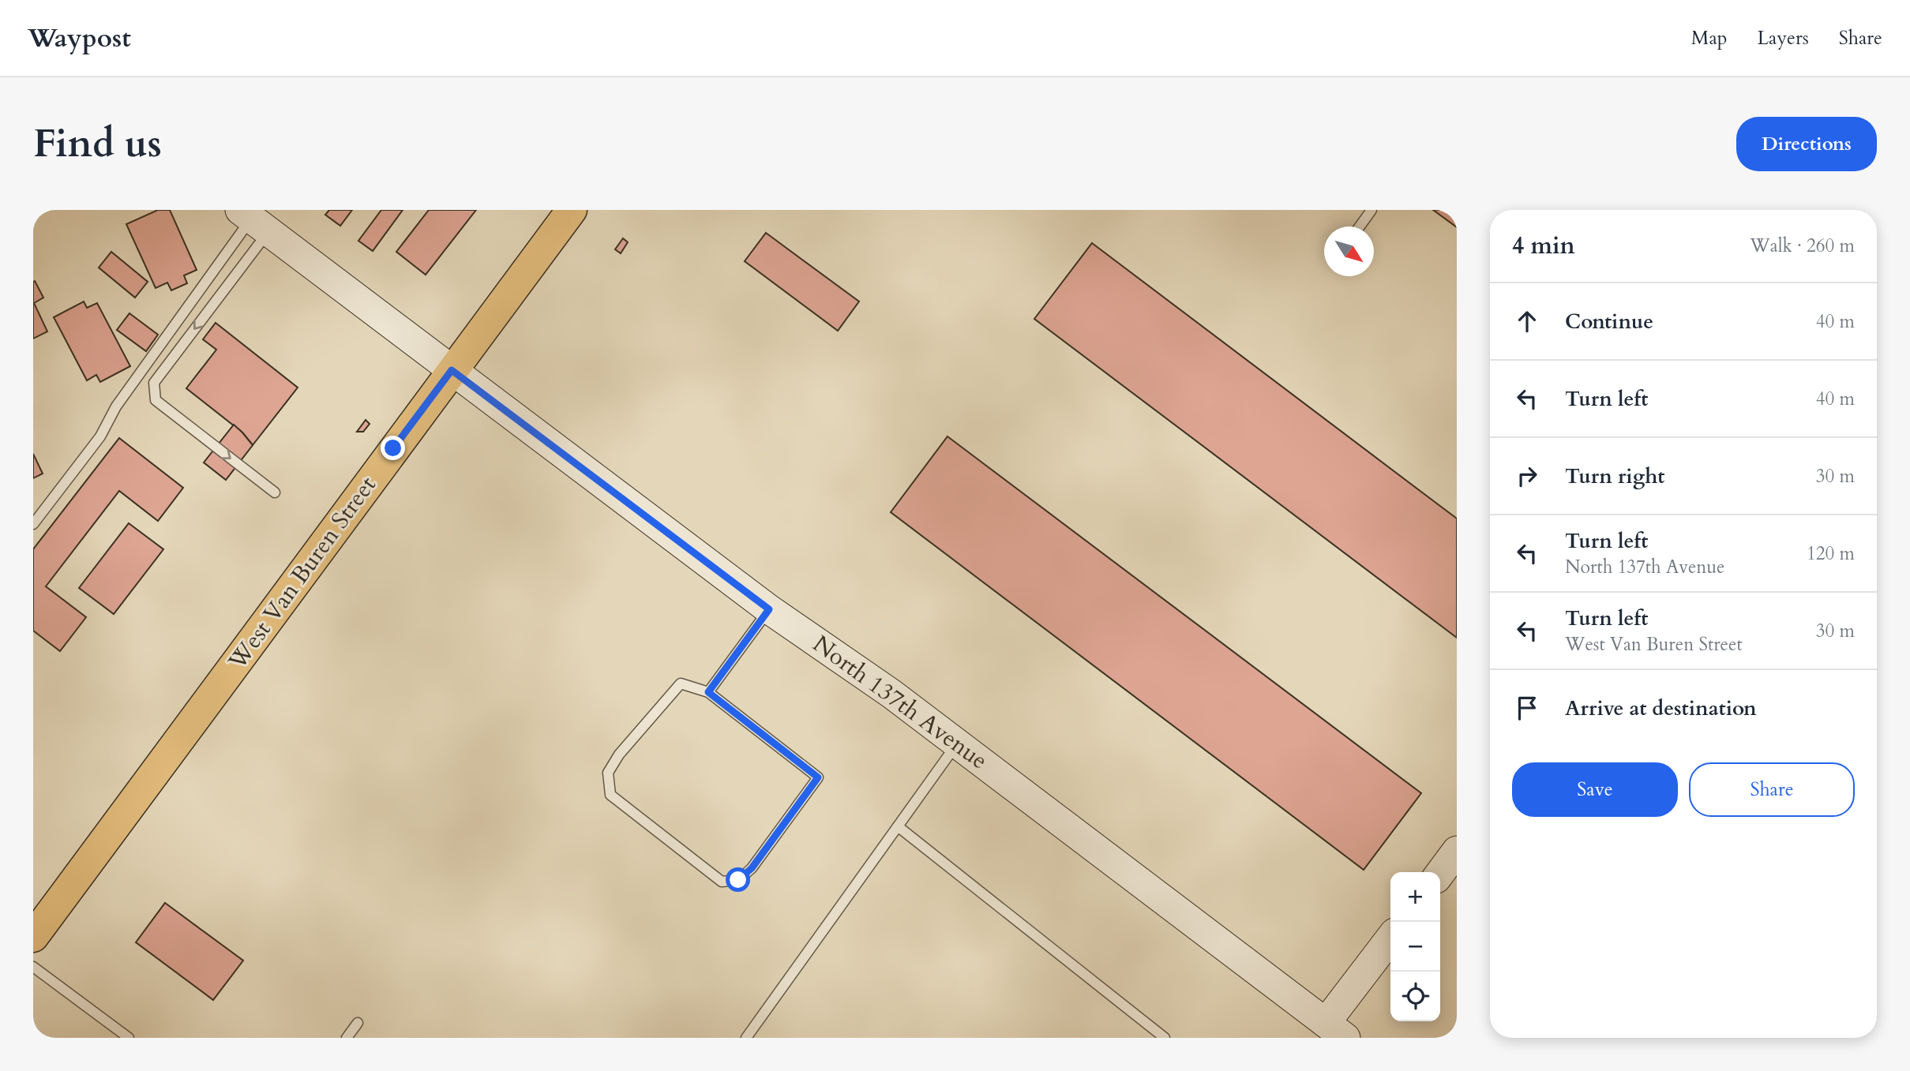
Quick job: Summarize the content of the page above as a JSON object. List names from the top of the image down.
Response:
{
  "streets": {
    "main road": ["West Van Buren Street"],
    "street": ["North 137th Avenue"]
  },
  "crossings": [
    ["West Van Buren Street", "North 137th Avenue"]
  ],
  "north": "bottom right",
  "page": {
    "header": "Waypost",
    "nav": ["Map", "Layers", "Share"],
    "buttons": [
      "Directions",
      ["Save", "Share"]
    ],
    "title": "Find us",
    "heading": ["4 min", "Walk · 260 m"],
    "list": [
      ["Continue", "40 m"],
      ["Turn left", "40 m"],
      ["Turn right", "30 m"],
      ["Turn left", "North 137th Avenue", "120 m"],
      ["Turn left", "West Van Buren Street", "30 m"],
      "Arrive at destination"
    ],
    "map_buttons": ["+", "−"]
  }
}
